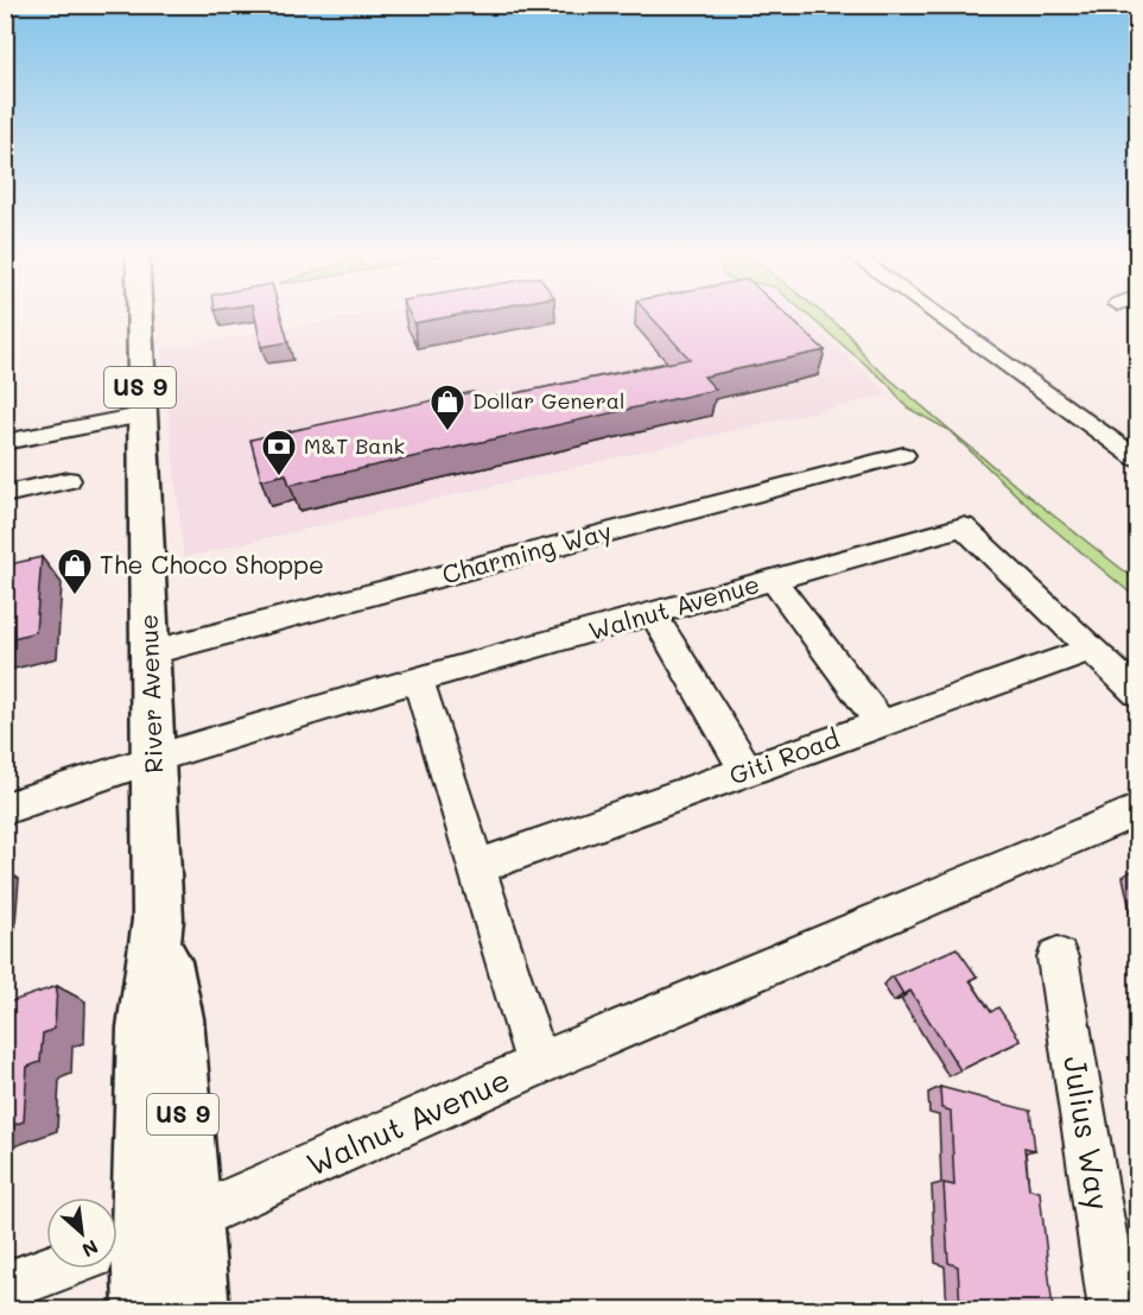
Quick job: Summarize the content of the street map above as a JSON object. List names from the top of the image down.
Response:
{
  "streets": {
    "highway": ["US 9", "River Avenue"],
    "street": [
      "Charming Way",
      "Walnut Avenue",
      "Giti Road",
      "Julius Way"
    ]
  },
  "crossings": [
    ["Charming Way", "River Avenue"],
    ["Walnut Avenue", "River Avenue"],
    ["Walnut Avenue", "Giti Road"]
  ],
  "places": {
    "shop": ["Dollar General", "The Choco Shoppe"],
    "bank": ["M&T Bank"]
  },
  "north": "bottom right"
}
